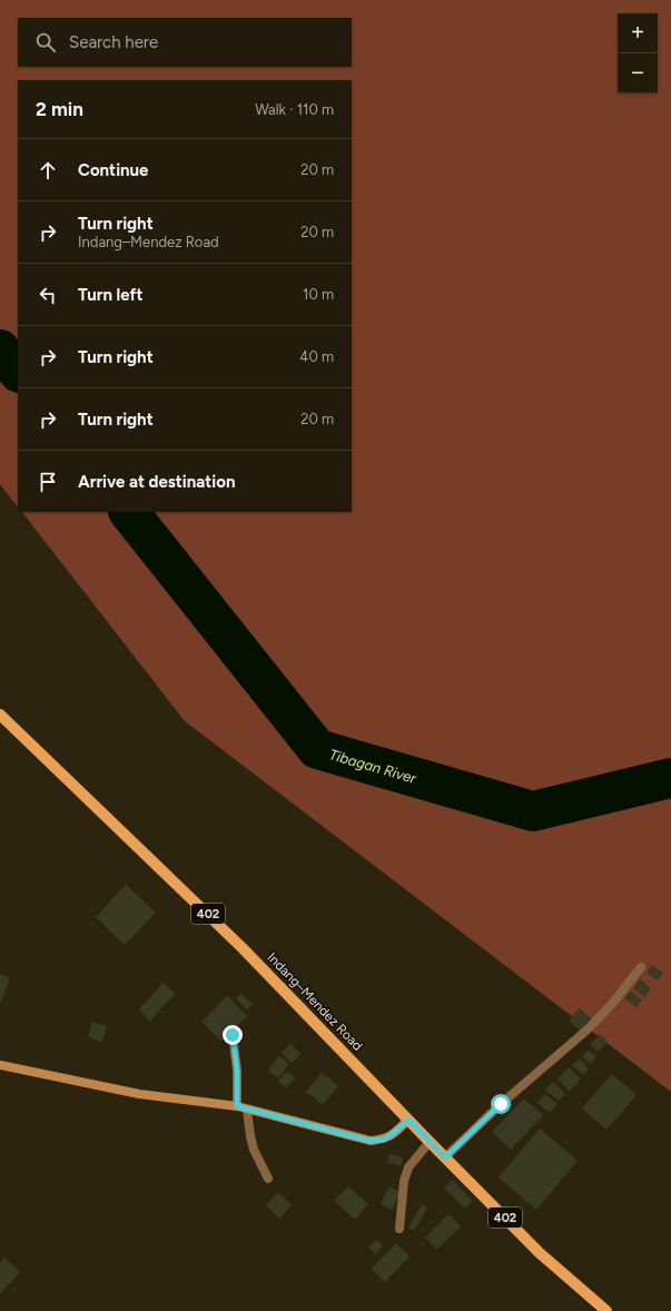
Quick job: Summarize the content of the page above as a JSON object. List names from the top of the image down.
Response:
{
  "streets": {
    "main road": ["402", "Indang–Mendez Road"]
  },
  "water": ["Tibagan River"],
  "page": {
    "map_buttons": ["+", "−"],
    "search": "Search here",
    "heading": ["2 min", "Walk · 110 m"],
    "list": [
      ["Continue", "20 m"],
      ["Turn right", "Indang–Mendez Road", "20 m"],
      ["Turn left", "10 m"],
      ["Turn right", "40 m"],
      ["Turn right", "20 m"],
      "Arrive at destination"
    ]
  }
}
